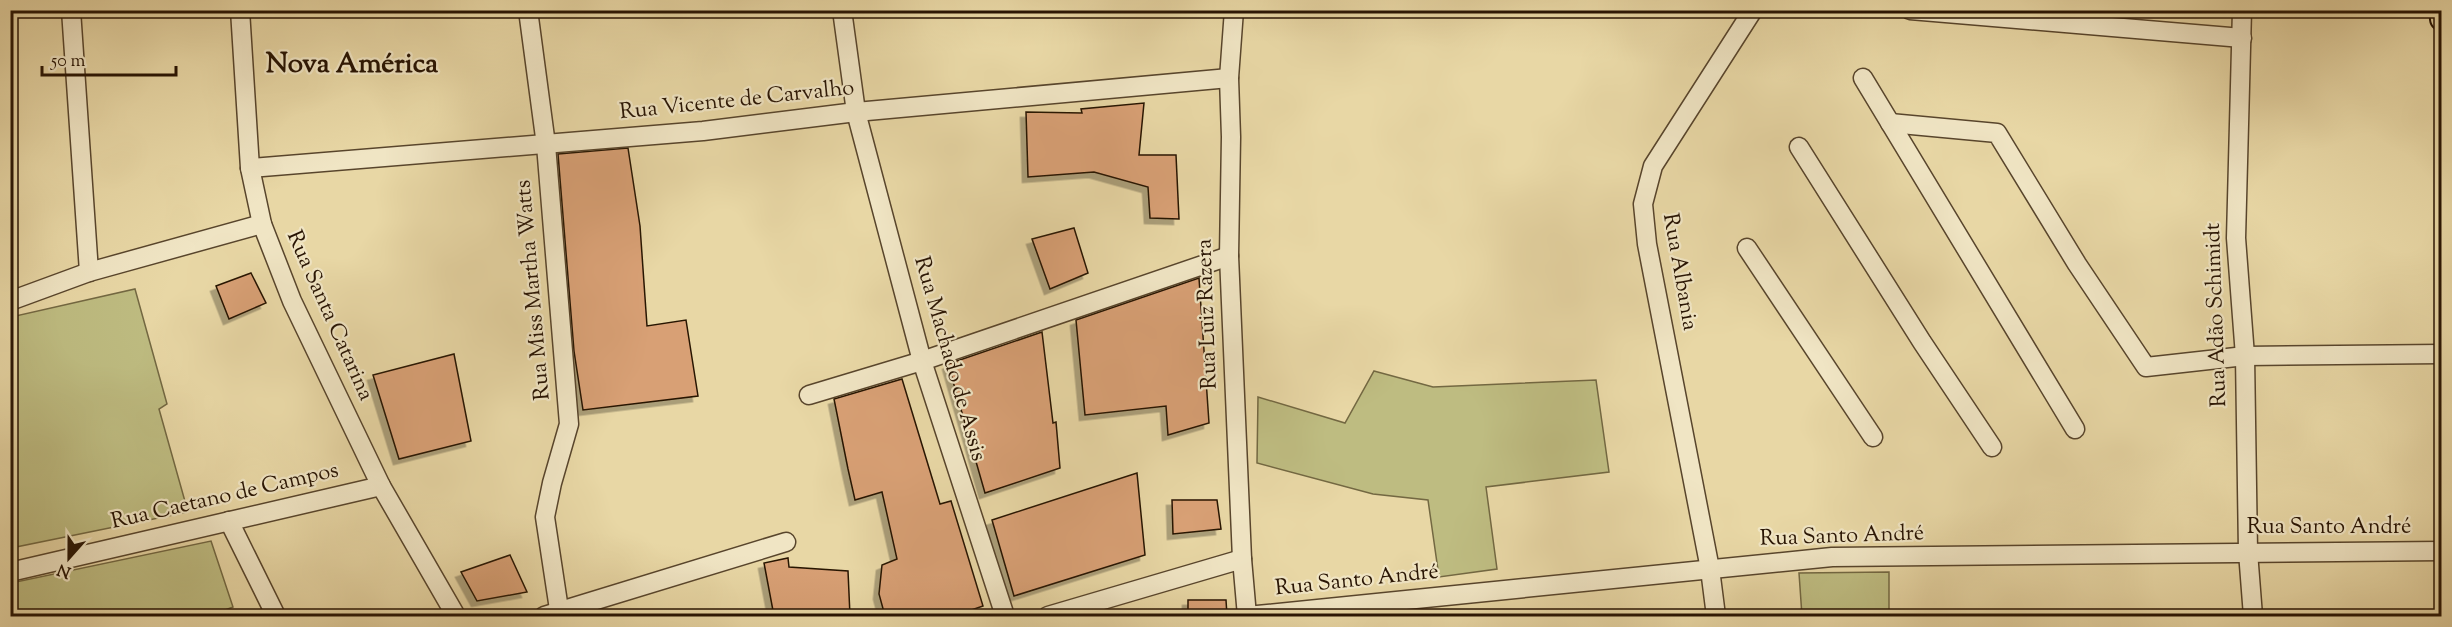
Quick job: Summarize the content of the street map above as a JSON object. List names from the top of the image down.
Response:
{
  "streets": {
    "street": [
      "Rua Vicente de Carvalho",
      "Rua Albania",
      "Rua Miss Martha Watts",
      "Rua Luiz Razera",
      "Rua Adão Schimidt",
      "Rua Santa Catarina",
      "Rua Machado de Assis",
      "Rua Caetano de Campos",
      "Rua Santo André"
    ]
  },
  "crossings": [
    ["Rua Vicente de Carvalho", "Rua Miss Martha Watts"],
    ["Rua Vicente de Carvalho", "Rua Luiz Razera"],
    ["Rua Vicente de Carvalho", "Rua Santa Catarina"],
    ["Rua Vicente de Carvalho", "Rua Machado de Assis"],
    ["Rua Albania", "Rua Santo André"],
    ["Rua Luiz Razera", "Rua Santo André"],
    ["Rua Adão Schimidt", "Rua Santo André"],
    ["Rua Santa Catarina", "Rua Caetano de Campos"]
  ],
  "districts": ["Nova América"],
  "scale_bar": "50 m",
  "north": "bottom"
}
